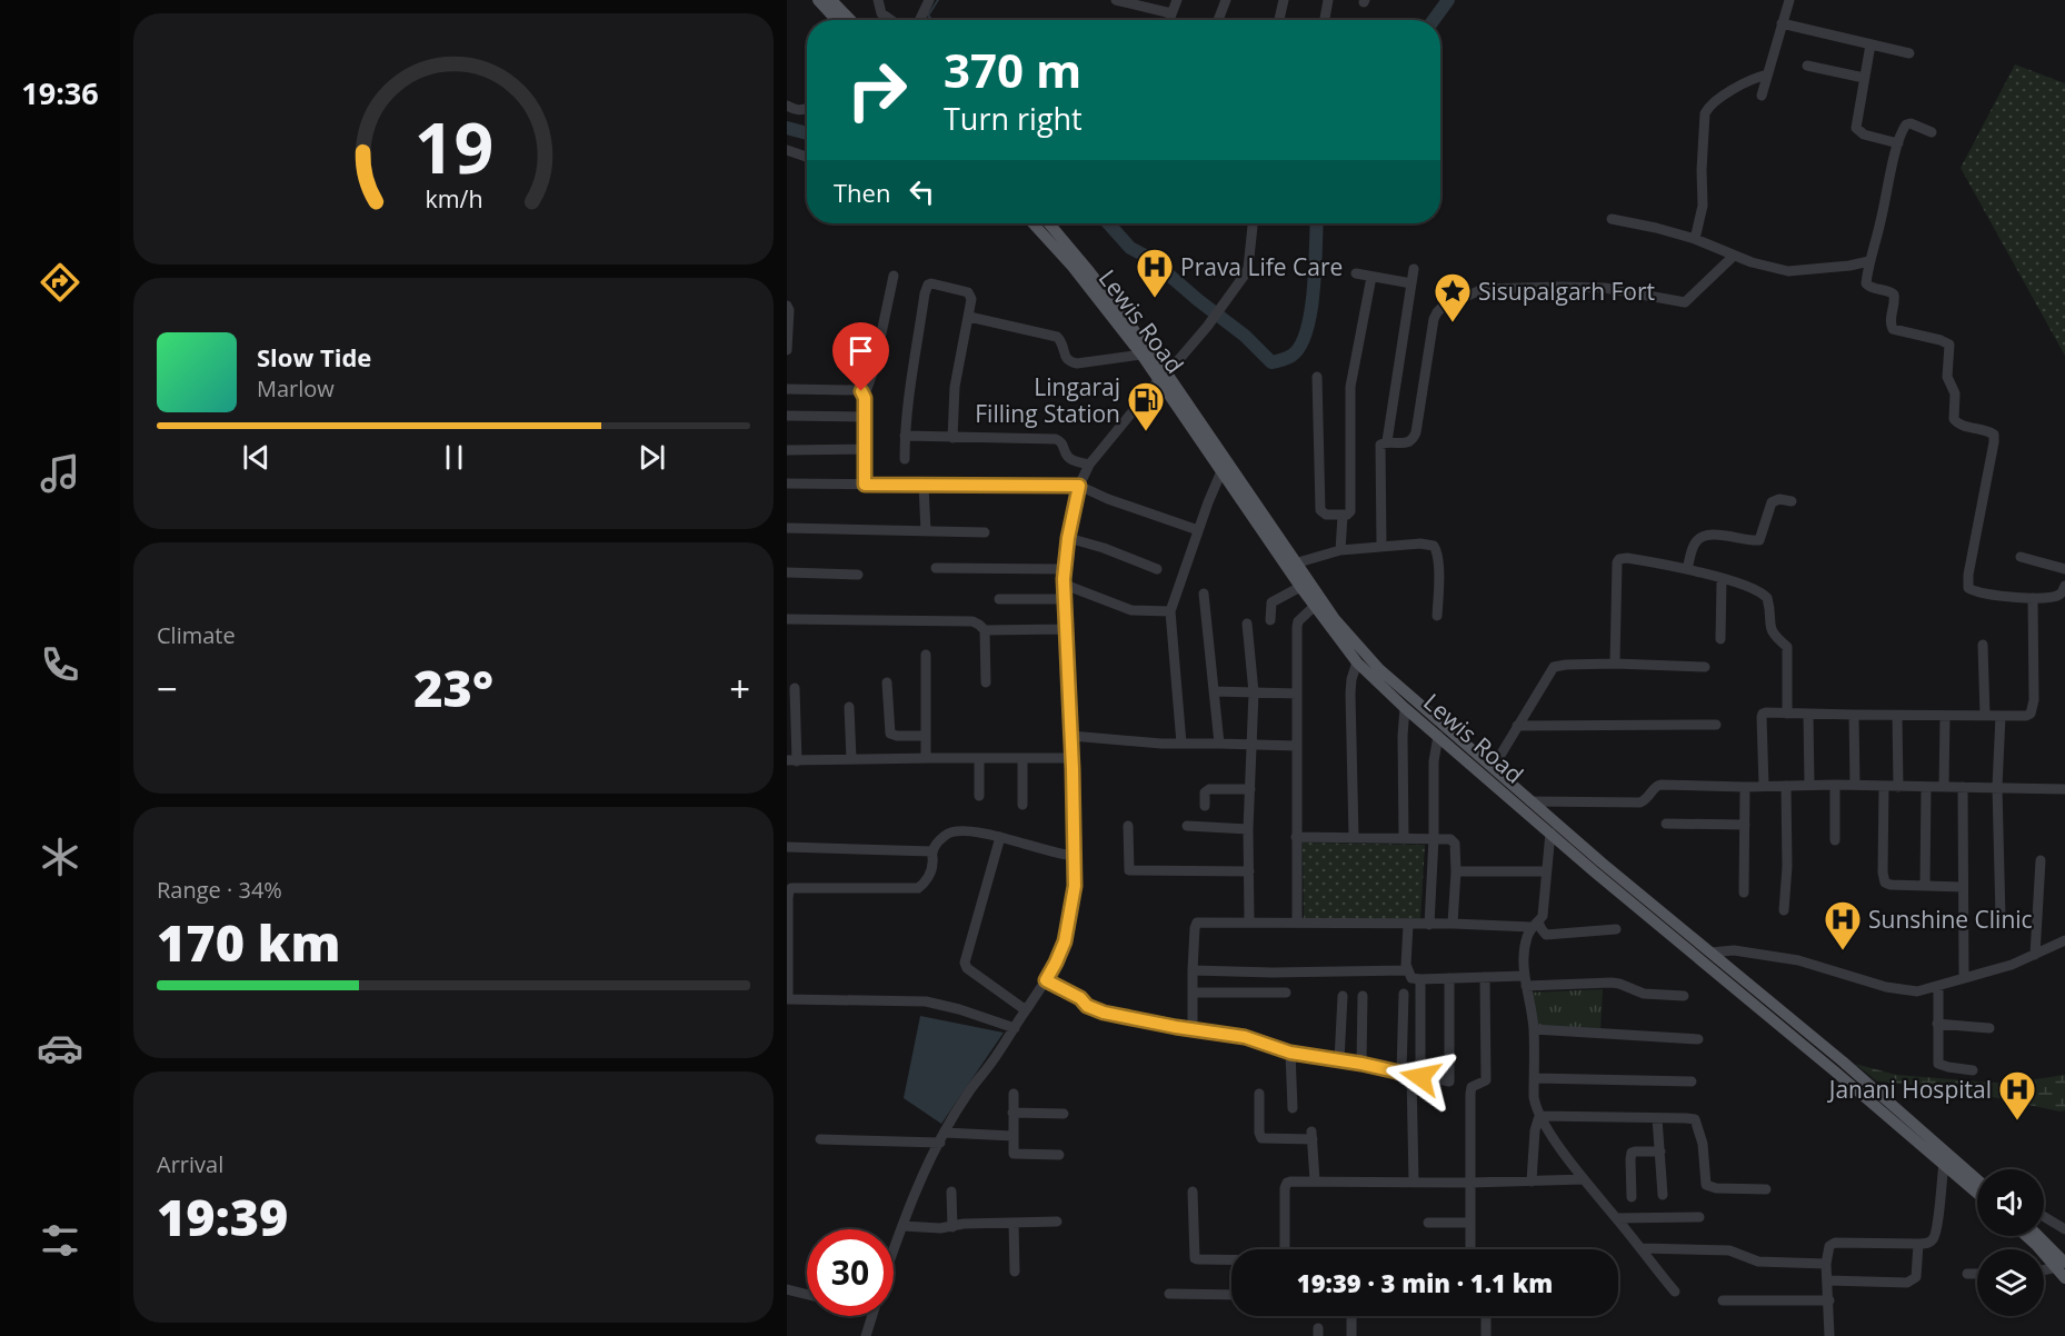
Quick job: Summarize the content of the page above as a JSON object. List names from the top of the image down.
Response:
{
  "streets": {
    "main road": ["Lewis Road"]
  },
  "places": {
    "hospital": ["Prava Life Care", "Sunshine Clinic", "Janani Hospital"],
    "place": ["Sisupalgarh Fort"],
    "fuel station": ["Lingaraj Filling Station"]
  },
  "page": {
    "tabs": "19:36",
    "turn": ["370 m", "Turn right"],
    "then": "Then",
    "song": ["Slow Tide", "Marlow"],
    "tile": [
      "Climate",
      ["Range · 34%", "170 km"],
      ["Arrival", "19:39"]
    ],
    "heat": ["−", "23°", "+"],
    "limit": "30",
    "trip": "19:39 · 3 min · 1.1 km",
    "gauge": ["19", "km/h"]
  }
}
